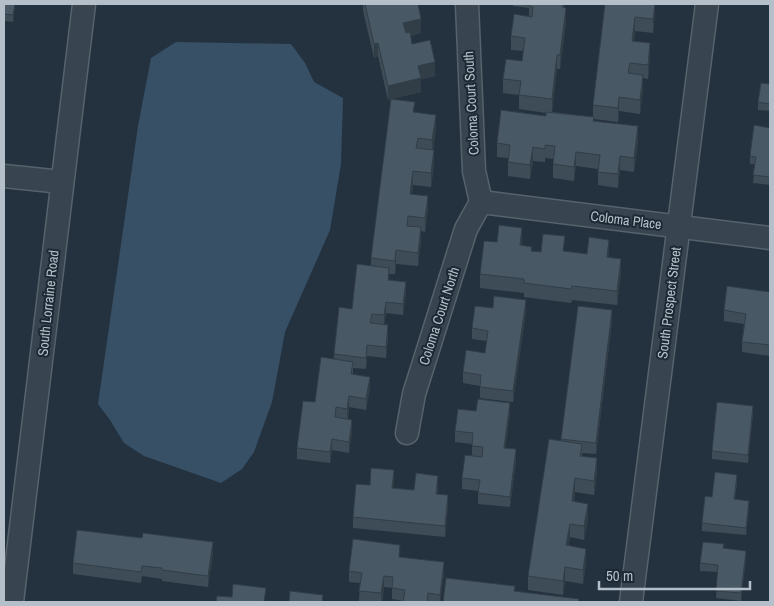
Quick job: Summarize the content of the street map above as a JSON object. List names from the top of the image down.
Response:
{
  "streets": {
    "street": [
      "Coloma Court South",
      "Coloma Place",
      "South Lorraine Road",
      "South Prospect Street",
      "Coloma Court North"
    ]
  },
  "crossings": [
    ["Coloma Court South", "Coloma Place"],
    ["Coloma Court South", "Coloma Court North"],
    ["Coloma Place", "South Prospect Street"],
    ["Coloma Place", "Coloma Court North"]
  ],
  "scale_bar": "50 m"
}
